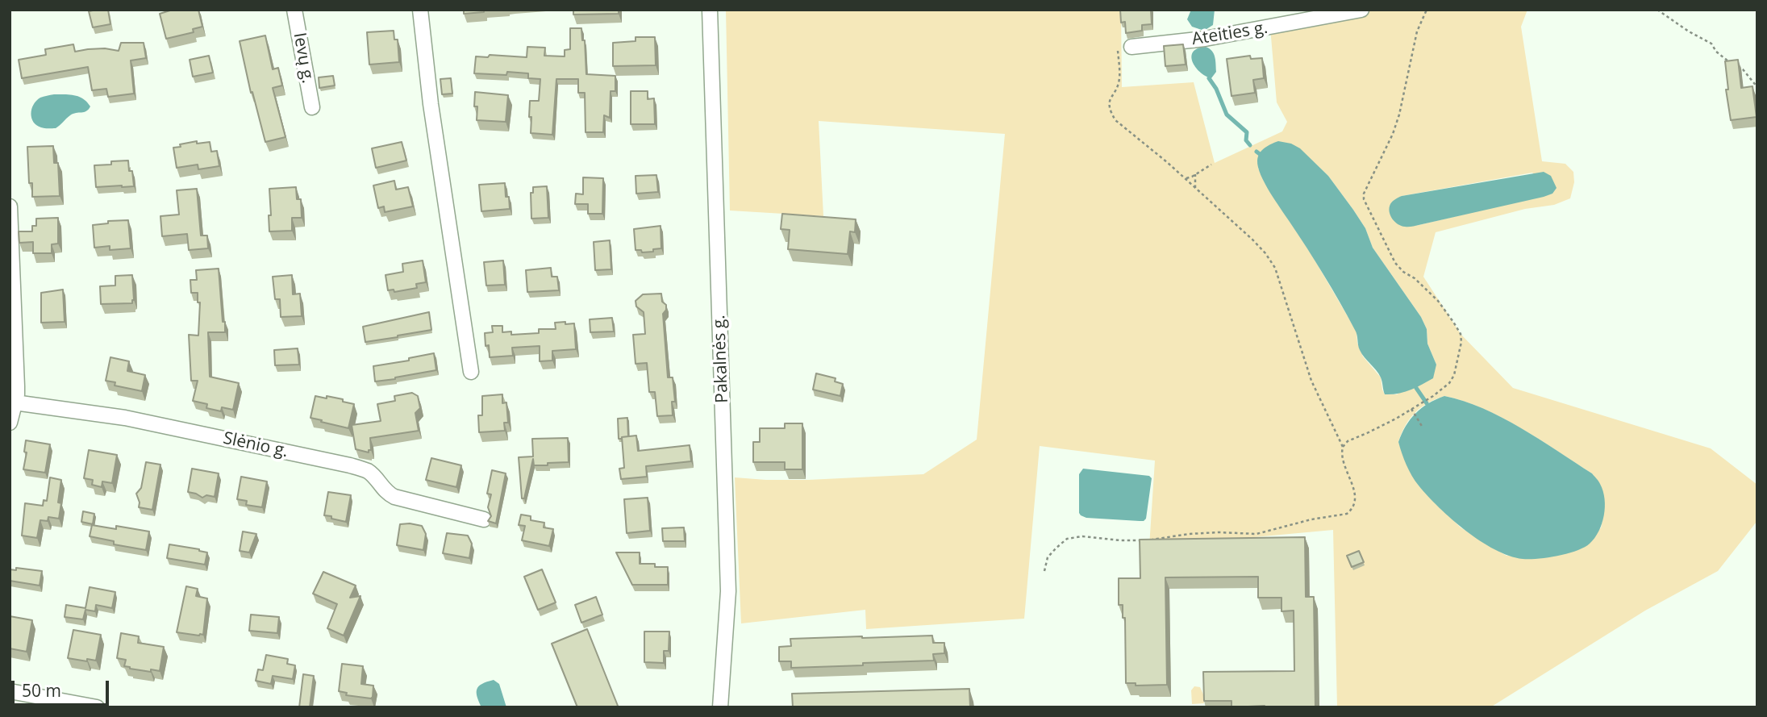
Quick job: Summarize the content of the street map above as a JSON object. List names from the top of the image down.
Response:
{
  "streets": {
    "street": [
      "Ateities g.",
      "Ievų g.",
      "Pakalnės g.",
      "Slėnio g."
    ]
  },
  "scale_bar": "50 m"
}
